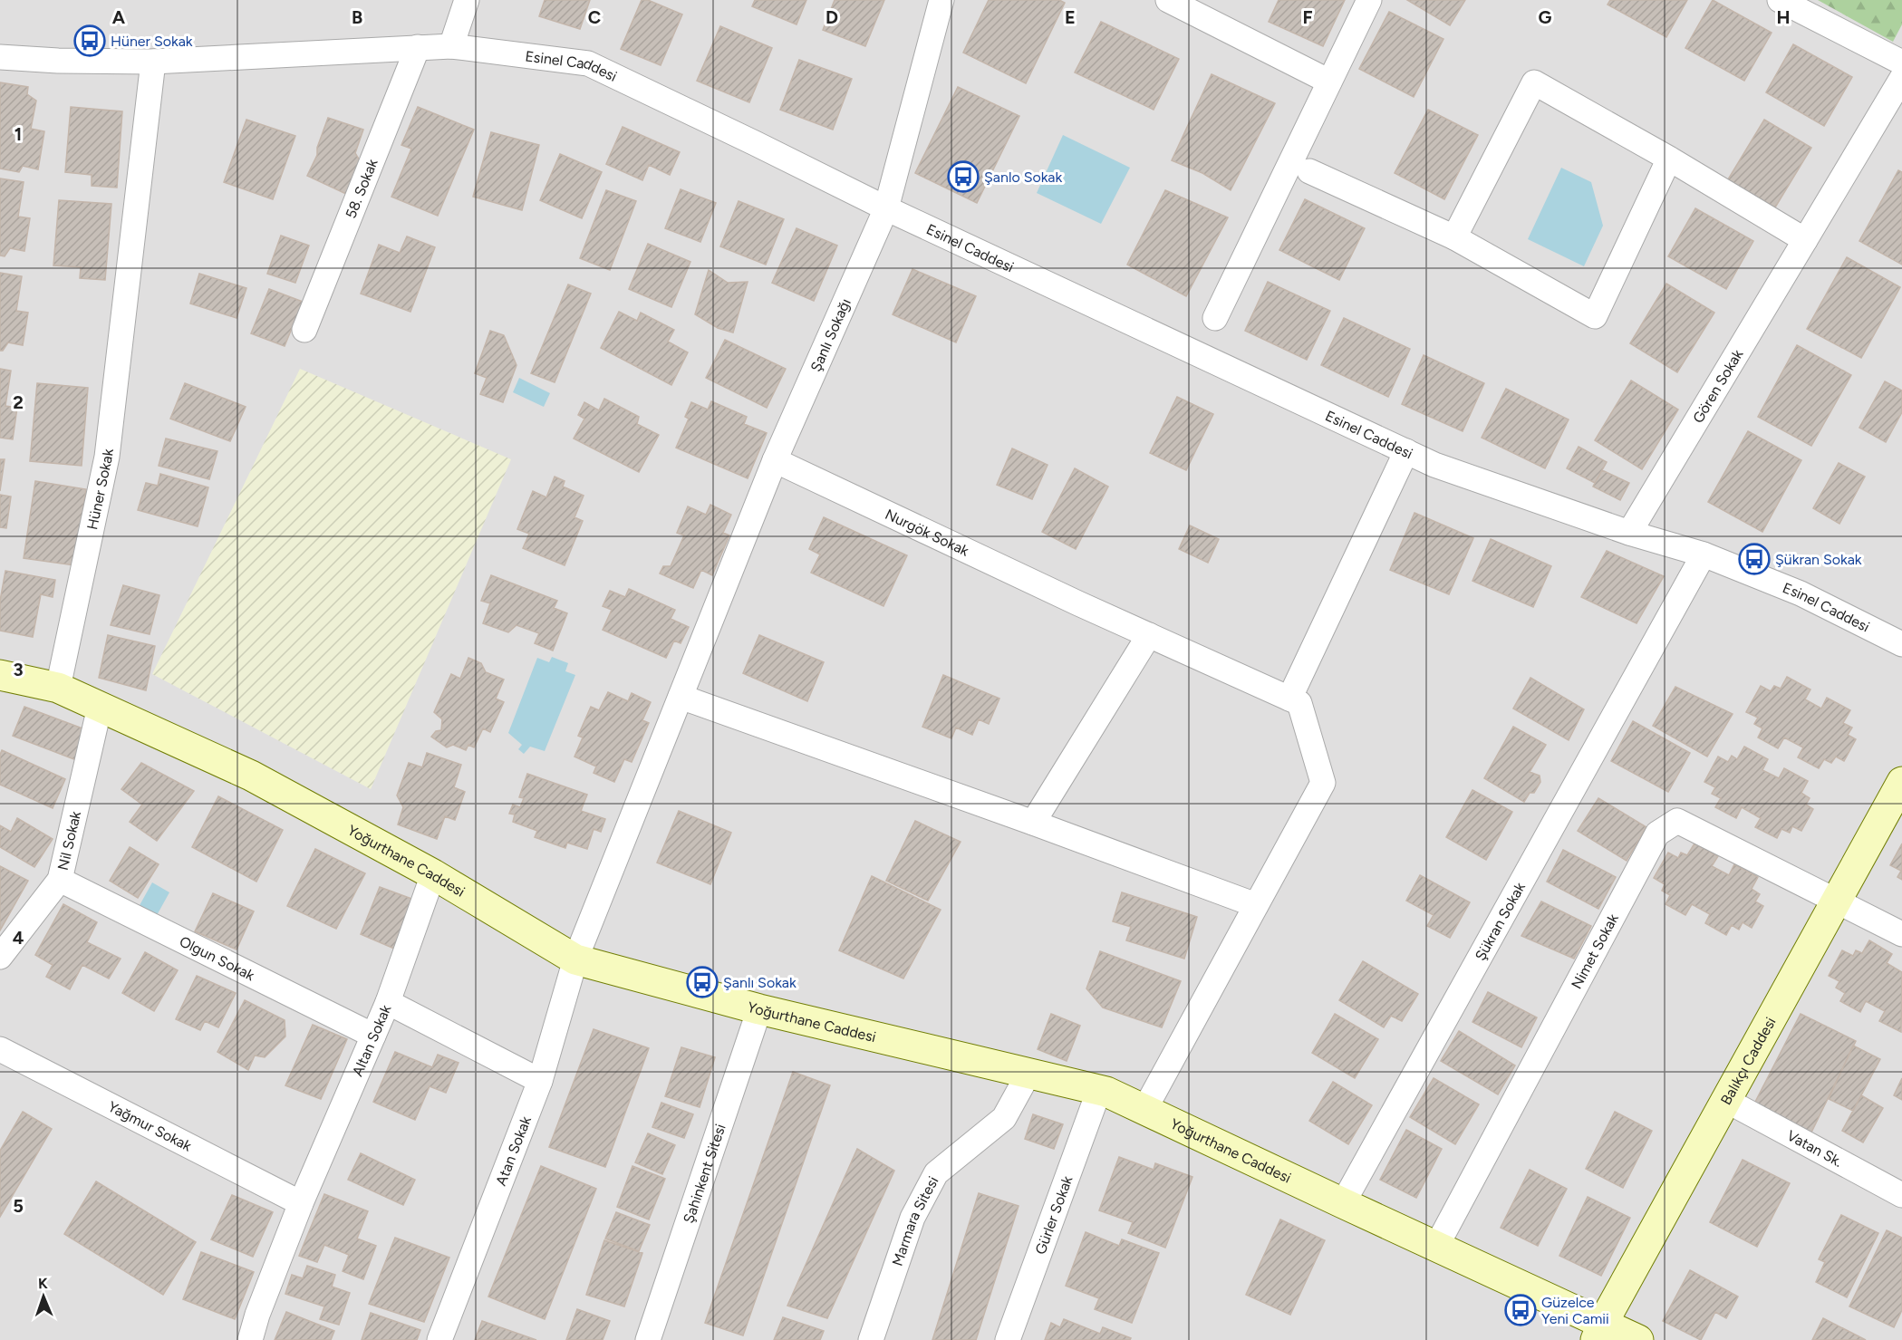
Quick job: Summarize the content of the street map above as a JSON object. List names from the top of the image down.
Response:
{
  "streets": {
    "main road": ["Yoğurthane Caddesi", "Balıkçı Caddesi"],
    "street": [
      "Esinel Caddesi",
      "58. Sokak",
      "Şanlı Sokağı",
      "Gören Sokak",
      "Hüner Sokak",
      "Nurgök Sokak",
      "Nil Sokak",
      "Şükran Sokak",
      "Nimet Sokak",
      "Olgun Sokak",
      "Altan Sokak",
      "Yağmur Sokak",
      "Vatan Sk.",
      "Atan Sokak",
      "Şahinkent Sitesi",
      "Gürler Sokak",
      "Marmara Sitesi"
    ]
  },
  "crossings": [
    ["Esinel Caddesi", "58. Sokak"],
    ["Esinel Caddesi", "Şanlı Sokağı"],
    ["Esinel Caddesi", "Gören Sokak"],
    ["Esinel Caddesi", "Hüner Sokak"],
    ["Esinel Caddesi", "Şükran Sokak"],
    ["Şanlı Sokağı", "Nurgök Sokak"],
    ["Şanlı Sokağı", "Atan Sokak"],
    ["Hüner Sokak", "Yoğurthane Caddesi"],
    ["Nil Sokak", "Yoğurthane Caddesi"],
    ["Nil Sokak", "Olgun Sokak"],
    ["Yoğurthane Caddesi", "Şükran Sokak"],
    ["Yoğurthane Caddesi", "Nimet Sokak"],
    ["Yoğurthane Caddesi", "Altan Sokak"],
    ["Yoğurthane Caddesi", "Balıkçı Caddesi"],
    ["Yoğurthane Caddesi", "Atan Sokak"],
    ["Yoğurthane Caddesi", "Şahinkent Sitesi"],
    ["Yoğurthane Caddesi", "Gürler Sokak"],
    ["Yoğurthane Caddesi", "Marmara Sitesi"],
    ["Nimet Sokak", "Balıkçı Caddesi"],
    ["Olgun Sokak", "Altan Sokak"],
    ["Altan Sokak", "Yağmur Sokak"],
    ["Balıkçı Caddesi", "Vatan Sk."]
  ],
  "places": {
    "bus stop": [
      "Hüner Sokak",
      "Şanlo Sokak",
      "Şükran Sokak",
      "Şanlı Sokak",
      "Güzelce Yeni Camii"
    ]
  },
  "north": "top",
  "grid": {
    "columns": [
      "A",
      "B",
      "C",
      "D",
      "E",
      "F",
      "G",
      "H"
    ],
    "rows": [
      "1",
      "2",
      "3",
      "4",
      "5"
    ]
  }
}
